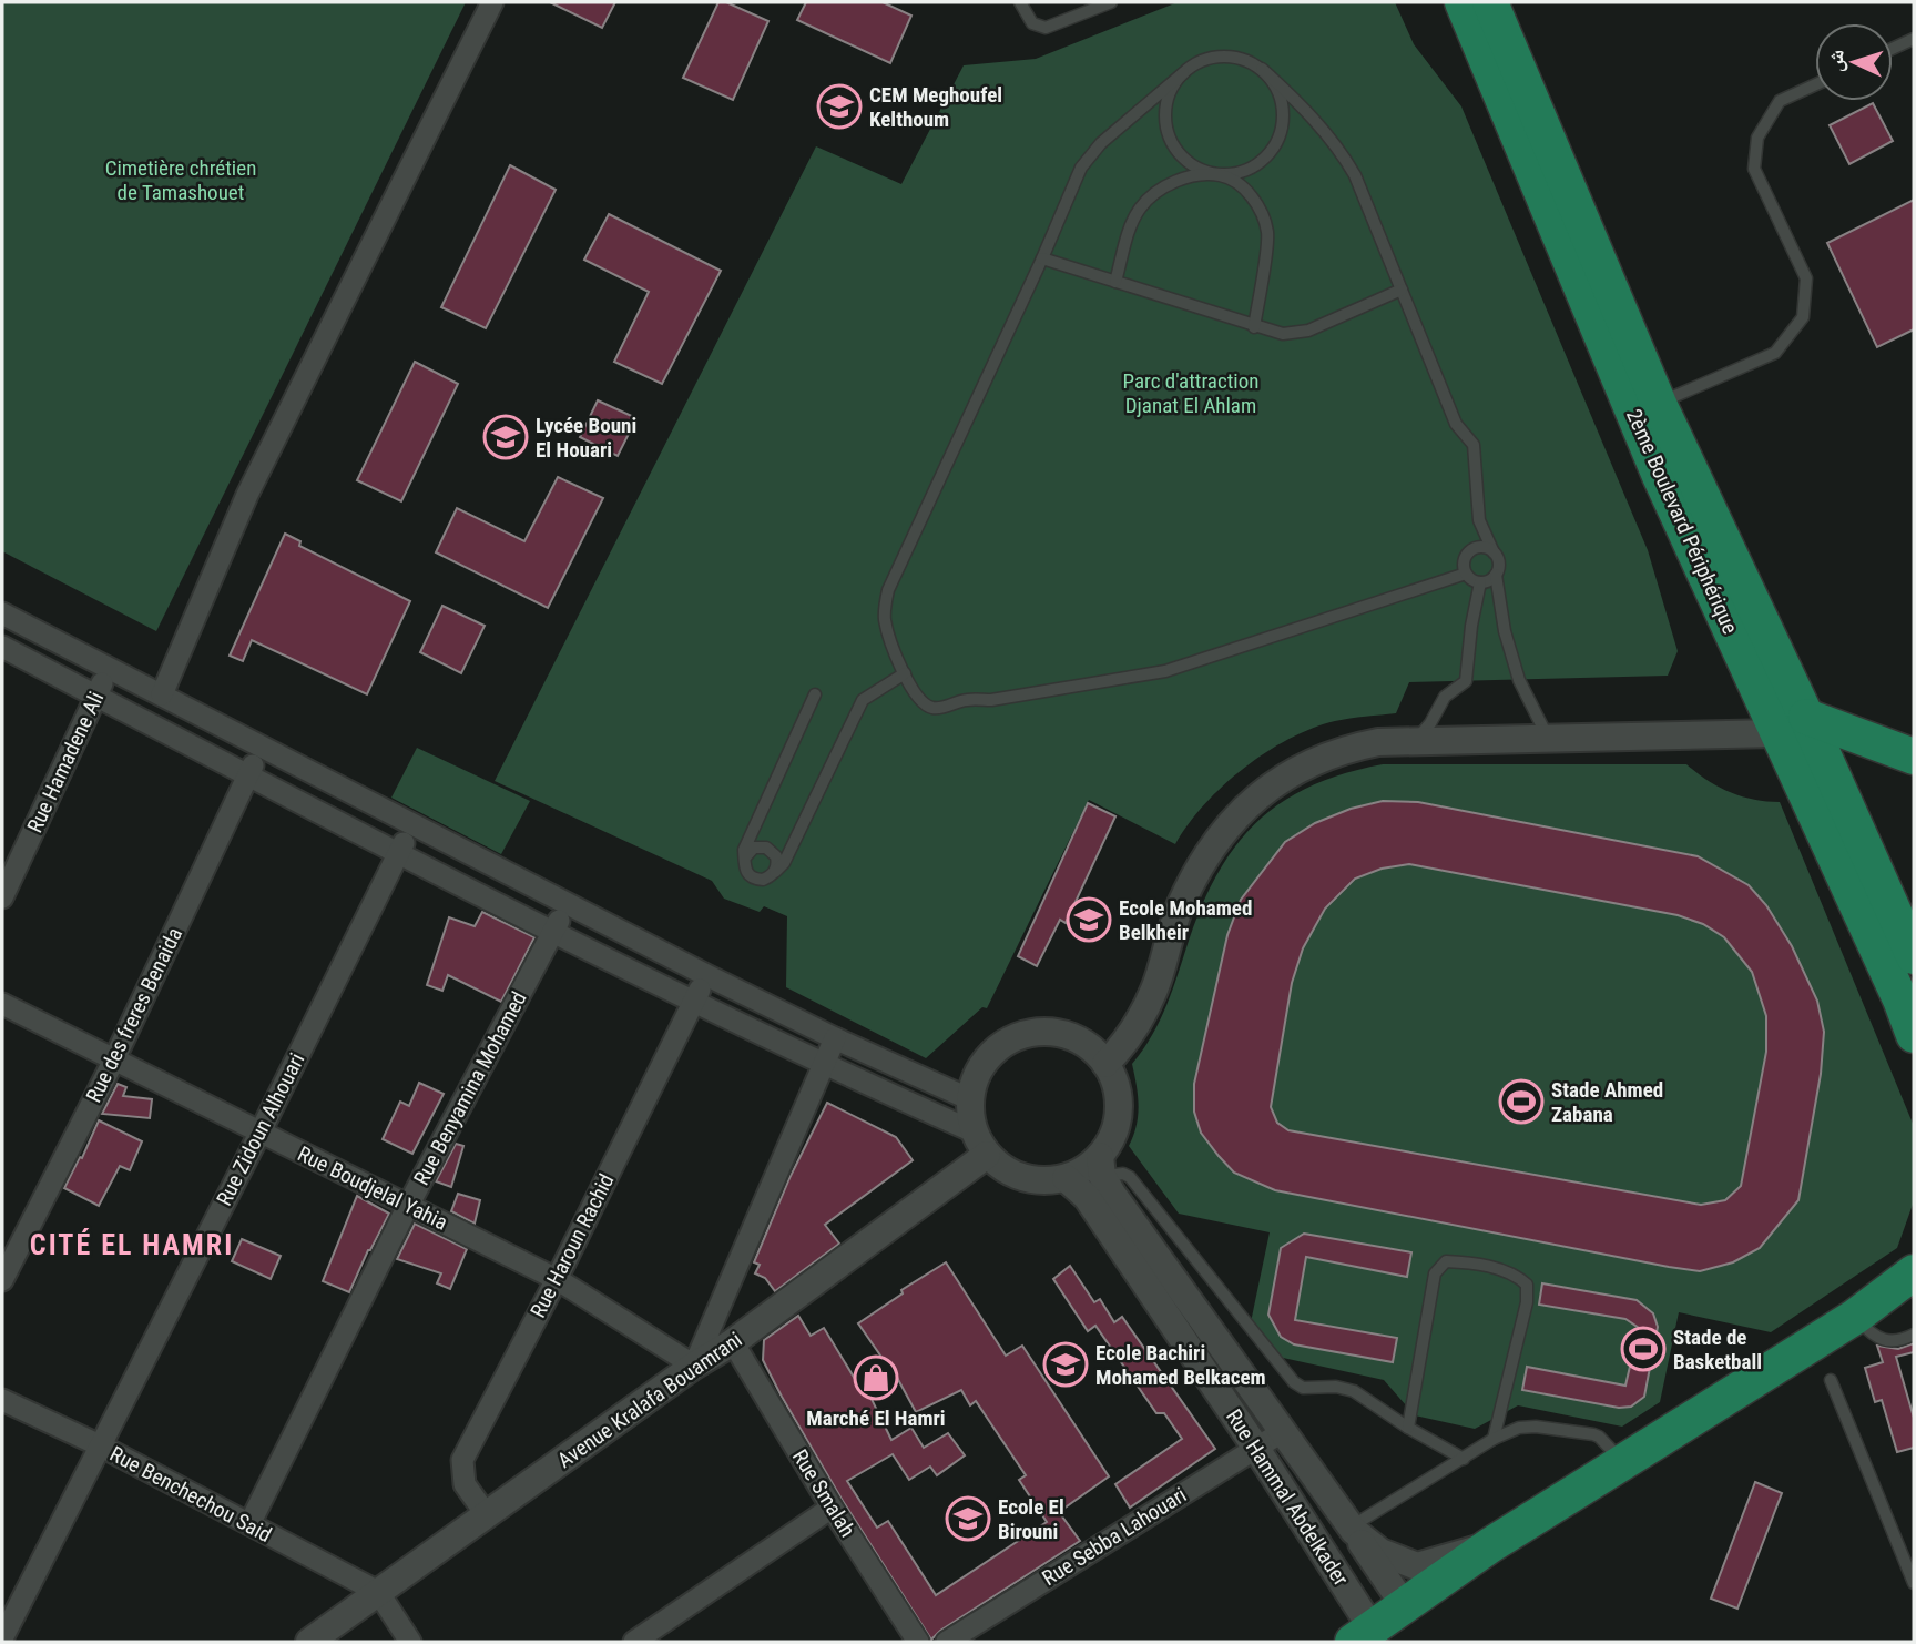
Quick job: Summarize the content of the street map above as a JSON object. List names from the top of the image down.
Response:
{
  "streets": {
    "main road": ["2ème Boulevard Périphérique"],
    "street": [
      "Rue Hamadene Ali",
      "Rue des freres Benaida",
      "Rue Benyamina Mohamed",
      "Rue Zidoun Alhouari",
      "Rue Boudjelal Yahia",
      "Rue Haroun Rachid",
      "Avenue Kralafa Bouamrani",
      "Rue Smalah",
      "Rue Benchechou Said",
      "Rue Hammal Abdelkader",
      "Rue Sebba Lahouari"
    ]
  },
  "crossings": [
    ["Rue des freres Benaida", "Rue Boudjelal Yahia"],
    ["Rue Benyamina Mohamed", "Rue Boudjelal Yahia"],
    ["Rue Benyamina Mohamed", "Rue Benchechou Said"],
    ["Rue Zidoun Alhouari", "Rue Boudjelal Yahia"],
    ["Rue Zidoun Alhouari", "Rue Benchechou Said"],
    ["Rue Boudjelal Yahia", "Rue Haroun Rachid"],
    ["Rue Boudjelal Yahia", "Avenue Kralafa Bouamrani"],
    ["Rue Haroun Rachid", "Avenue Kralafa Bouamrani"],
    ["Avenue Kralafa Bouamrani", "Rue Smalah"],
    ["Avenue Kralafa Bouamrani", "Rue Benchechou Said"],
    ["Avenue Kralafa Bouamrani", "Rue Hammal Abdelkader"],
    ["Rue Hammal Abdelkader", "Rue Sebba Lahouari"]
  ],
  "districts": ["CITÉ EL HAMRI"],
  "parks": ["Cimetière chrétien de Tamashouet", "Parc d'attraction Djanat El Ahlam"],
  "places": {
    "school or university": [
      "CEM Meghoufel Kelthoum",
      "Lycée Bouni El Houari",
      "Ecole Mohamed Belkheir",
      "Ecole Bachiri Mohamed Belkacem",
      "Ecole El Birouni"
    ],
    "sports": ["Stade Ahmed Zabana", "Stade de Basketball"],
    "shop": ["Marché El Hamri"]
  },
  "north": "left"
}
